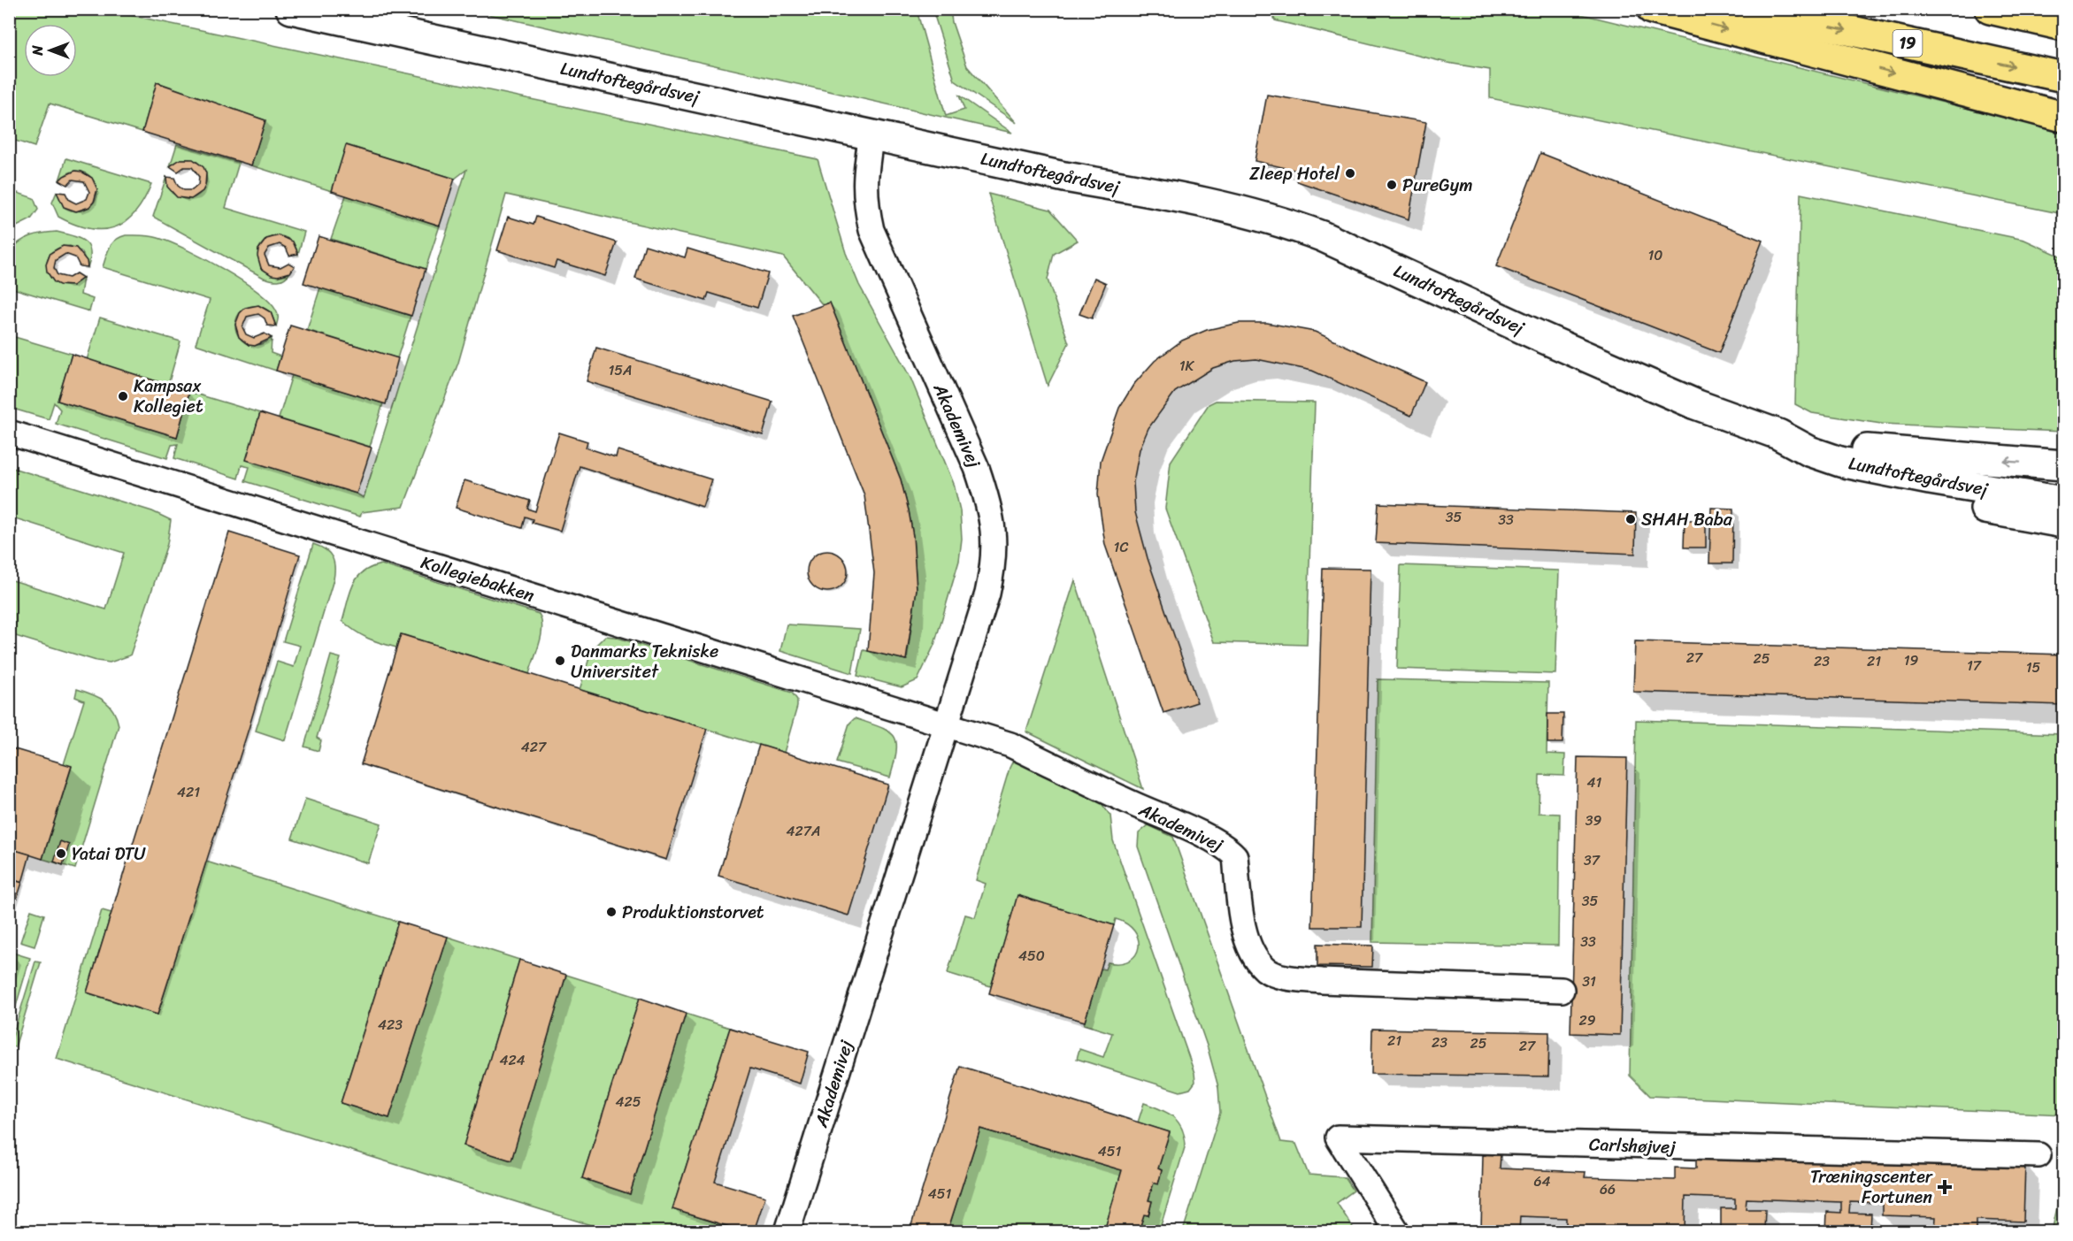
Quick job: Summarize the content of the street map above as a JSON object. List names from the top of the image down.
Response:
{
  "streets": {
    "highway": ["19"],
    "street": [
      "Lundtoftegårdsvej",
      "Akademivej",
      "Kollegiebakken",
      "Carlshøjvej"
    ]
  },
  "crossings": [
    ["Lundtoftegårdsvej", "Akademivej"],
    ["Akademivej", "Kollegiebakken"]
  ],
  "places": {
    "other": [
      "Zleep Hotel",
      "PureGym",
      "Kampsax Kollegiet",
      "SHAH Baba",
      "Danmarks Tekniske Universitet",
      "Yatai DTU",
      "Produktionstorvet"
    ],
    "health": ["Træningscenter Fortunen"]
  },
  "house_numbers": [
    "10",
    "1K",
    "15A",
    "35",
    "33",
    "1C",
    "27",
    "25",
    "19",
    "23",
    "21",
    "17",
    "15",
    "427",
    "41",
    "421",
    "39",
    "427A",
    "37",
    "35",
    "33",
    "450",
    "31",
    "29",
    "423",
    "21",
    "23",
    "25",
    "27",
    "424",
    "425",
    "451",
    "64",
    "66",
    "451"
  ],
  "north": "left"
}
